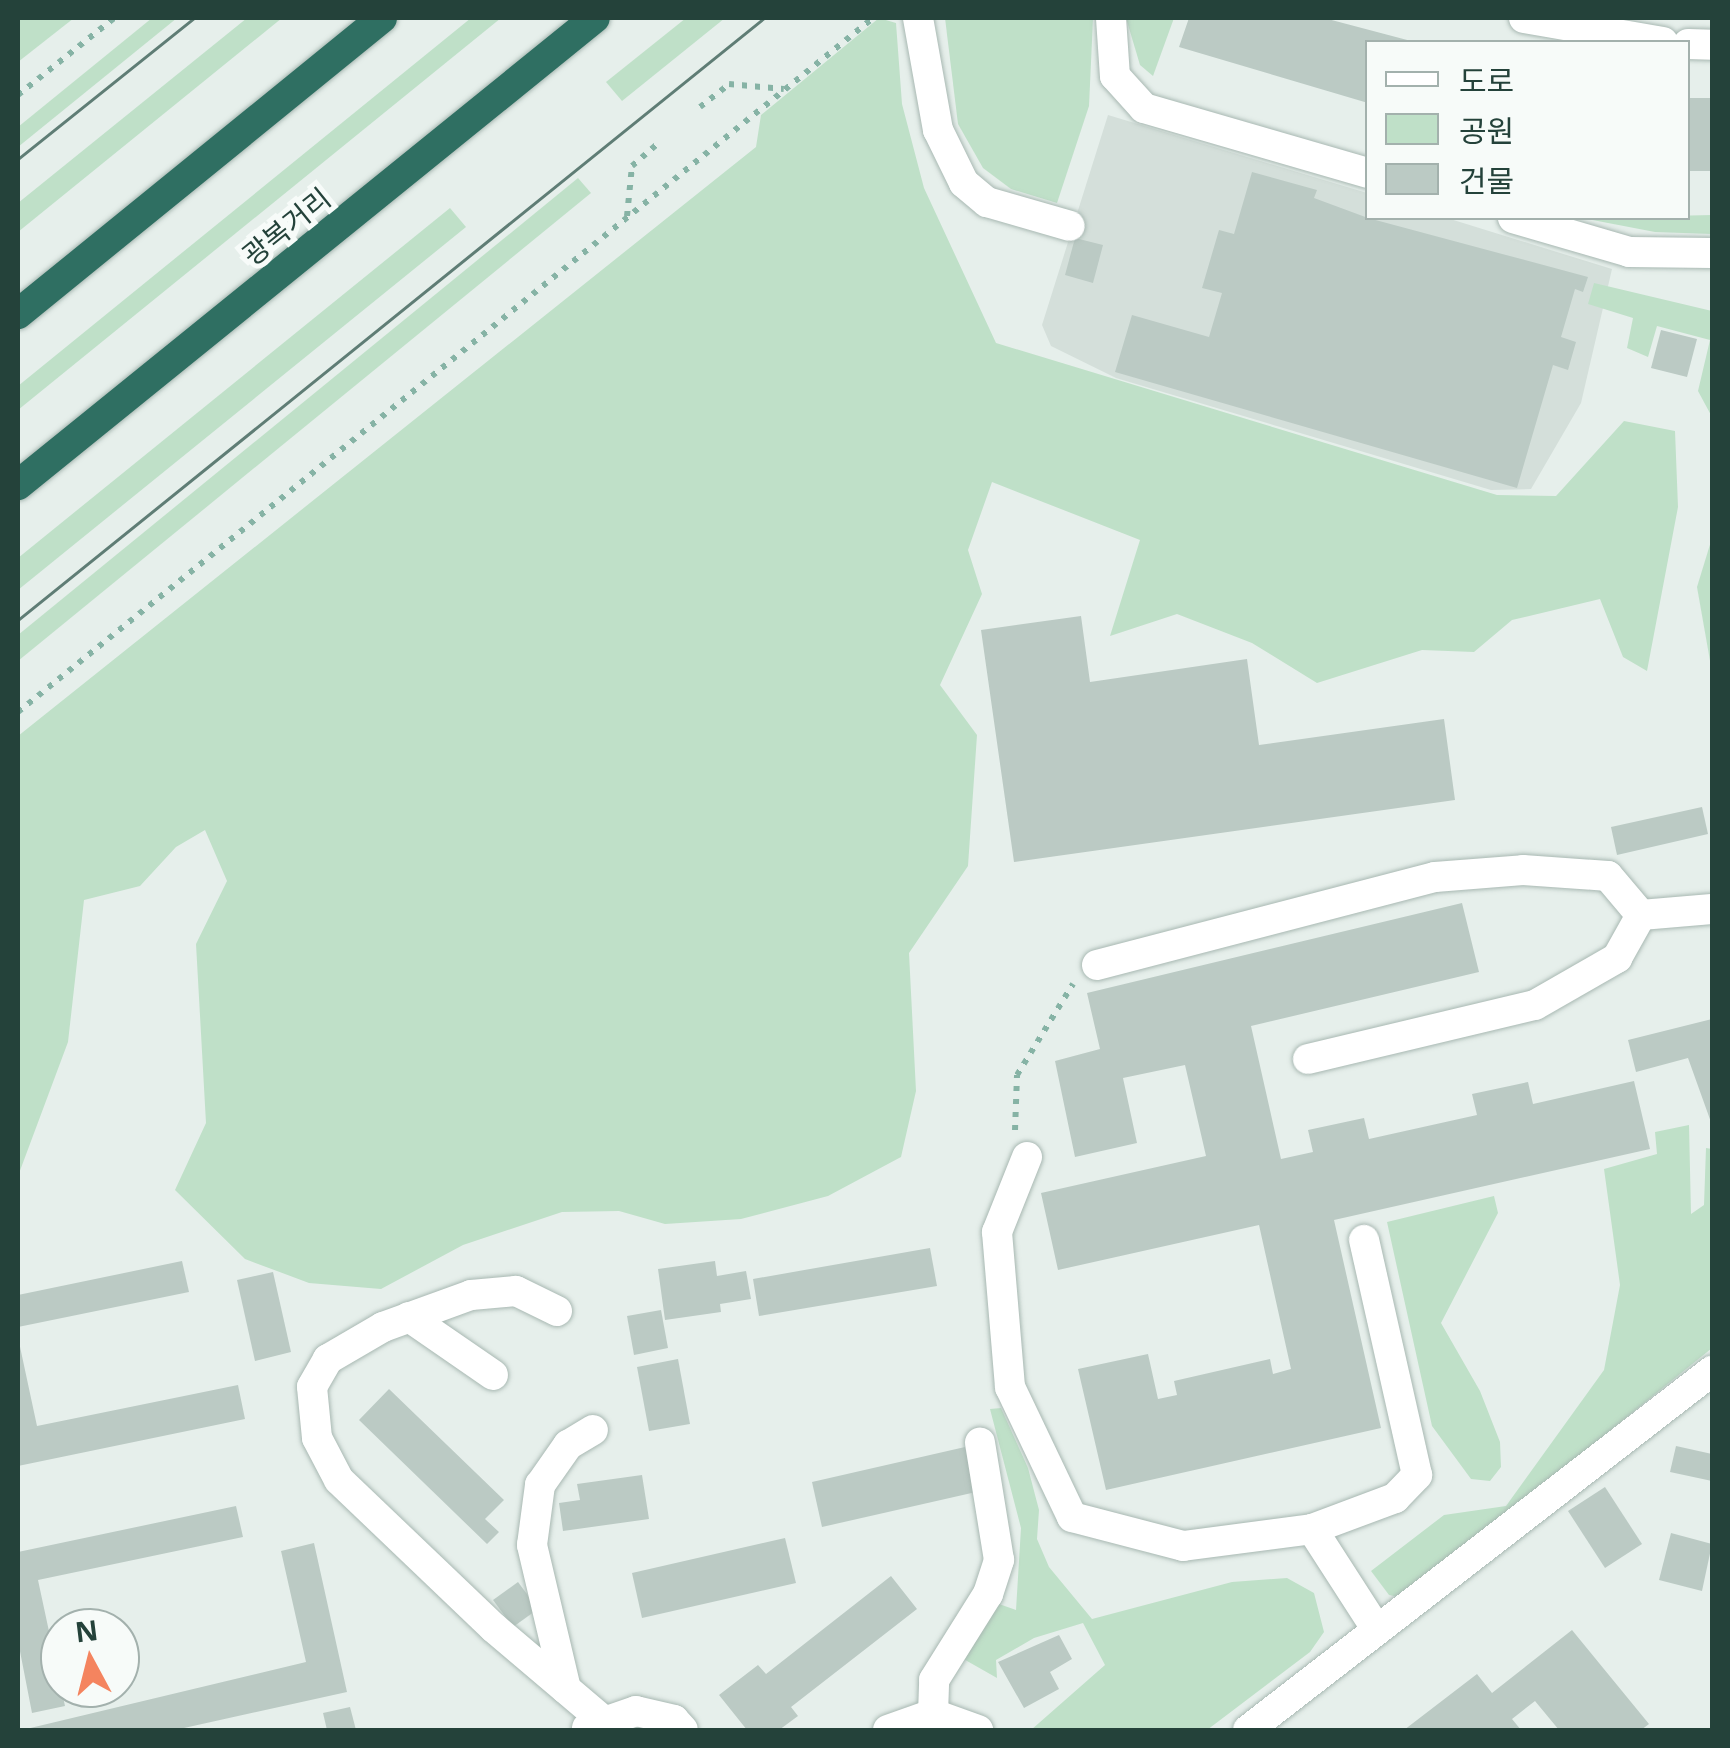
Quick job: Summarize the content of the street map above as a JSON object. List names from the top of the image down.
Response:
{
  "streets": {
    "highway": ["광복거리"]
  },
  "legend": ["도로", "공원", "건물"],
  "north": "top"
}
